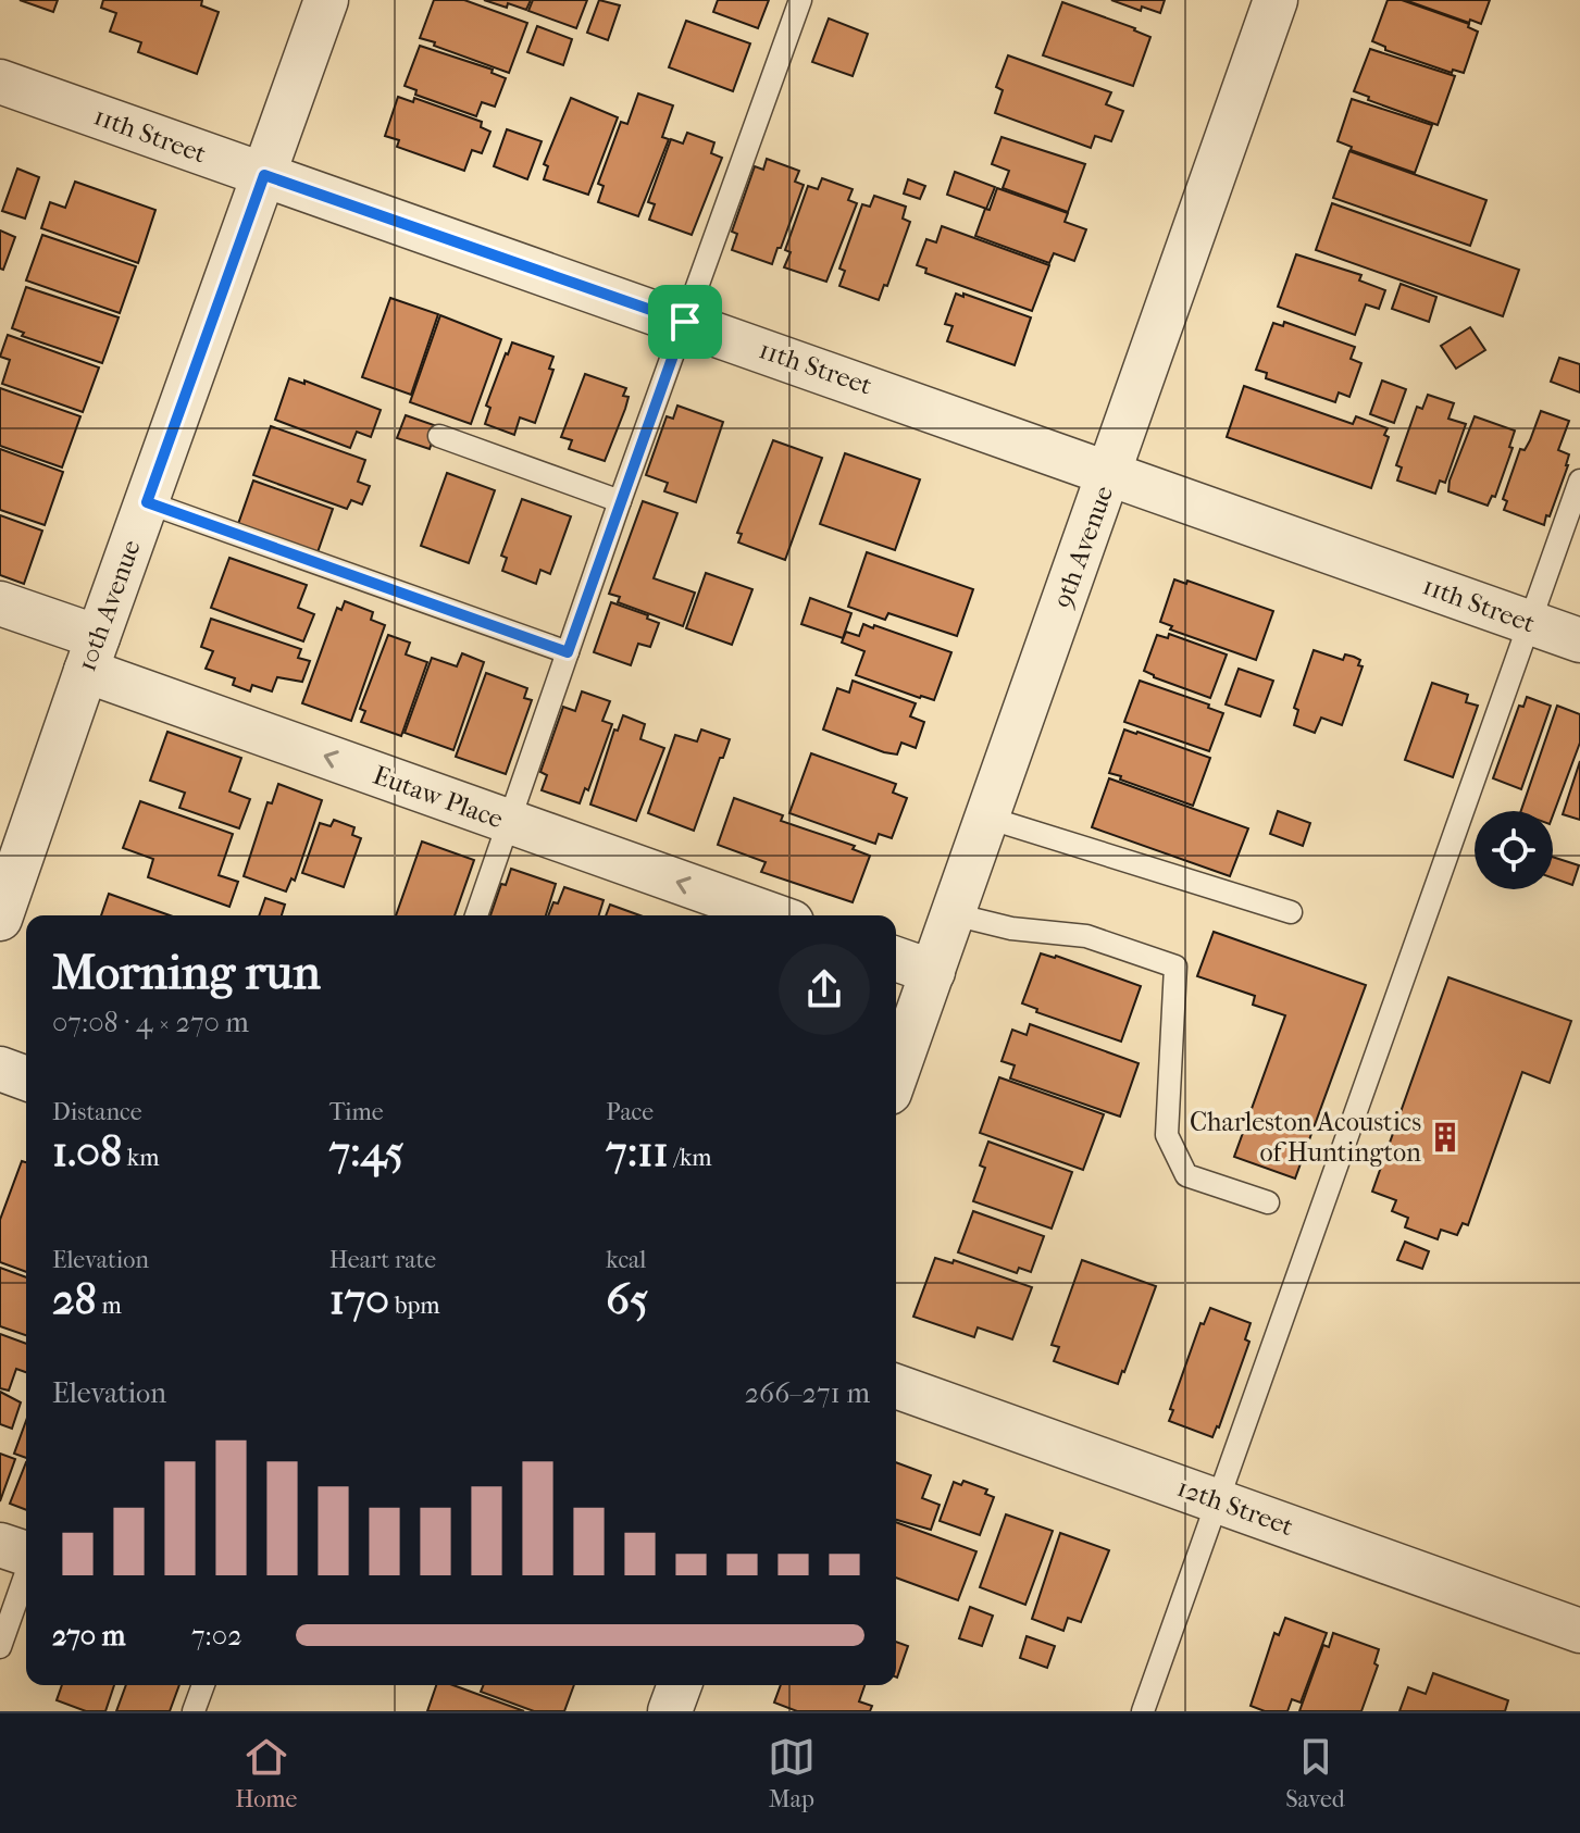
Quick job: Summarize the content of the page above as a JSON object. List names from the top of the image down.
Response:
{
  "streets": {
    "street": [
      "11th Street",
      "9th Avenue",
      "10th Avenue",
      "Eutaw Place",
      "12th Street"
    ]
  },
  "crossings": [
    ["11th Street", "9th Avenue"],
    ["11th Street", "10th Avenue"],
    ["10th Avenue", "Eutaw Place"]
  ],
  "one_way": ["Eutaw Place"],
  "places": {
    "building": ["Charleston Acoustics of Huntington"]
  },
  "page": {
    "heading": ["Morning run", "07:08 · 4 × 270 m"],
    "stats": [
      ["Distance", "1.08 km"],
      ["Time", "7:45"],
      ["Pace", "7:11 /km"],
      ["Elevation", "28 m"],
      ["Heart rate", "170 bpm"],
      ["kcal", "65"]
    ],
    "chart": ["Elevation", "266–271 m"],
    "list": [
      {
        "name": "270 m",
        "note": "7:02"
      }
    ],
    "tabs": ["Home", "Map", "Saved"]
  }
}
